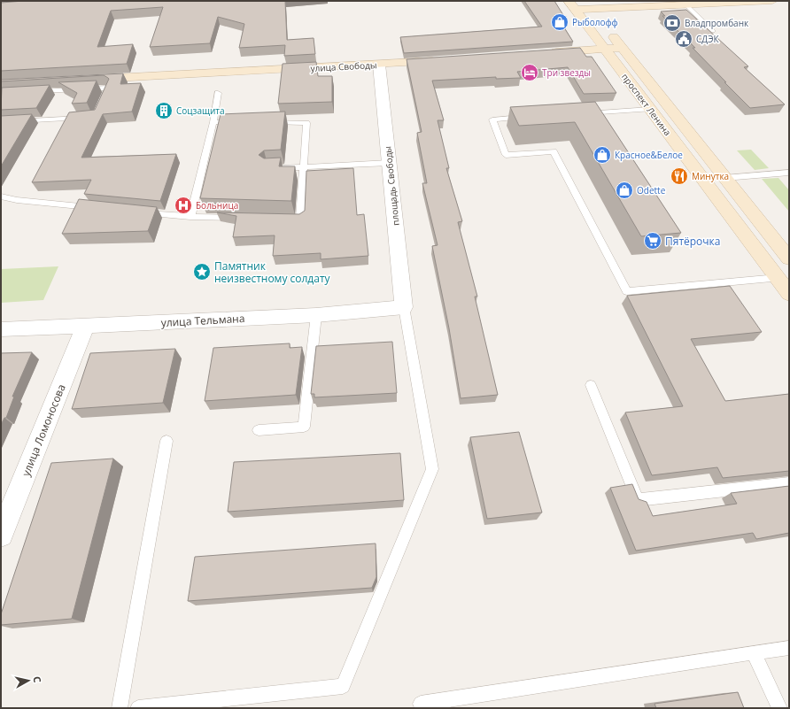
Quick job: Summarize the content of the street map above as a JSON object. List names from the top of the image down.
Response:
{
  "streets": {
    "main road": ["улица Свободы", "проспект Ленина"],
    "street": ["площадь Свободы", "улица Тельмана", "улица Ломоносова"]
  },
  "crossings": [
    ["улица Свободы", "площадь Свободы"],
    ["площадь Свободы", "улица Тельмана"],
    ["улица Тельмана", "улица Ломоносова"]
  ],
  "places": {
    "shop": ["Рыболофф", "Красное&Белое", "Odette"],
    "bank": ["Владпромбанк"],
    "public building": ["СДЭК"],
    "hotel": ["Три звезды"],
    "building": ["Соцзащита"],
    "restaurant": ["Минутка"],
    "hospital": ["Больница"],
    "supermarket": ["Пятёрочка"],
    "place": ["Памятник неизвестному солдату"]
  },
  "north": "right"
}
